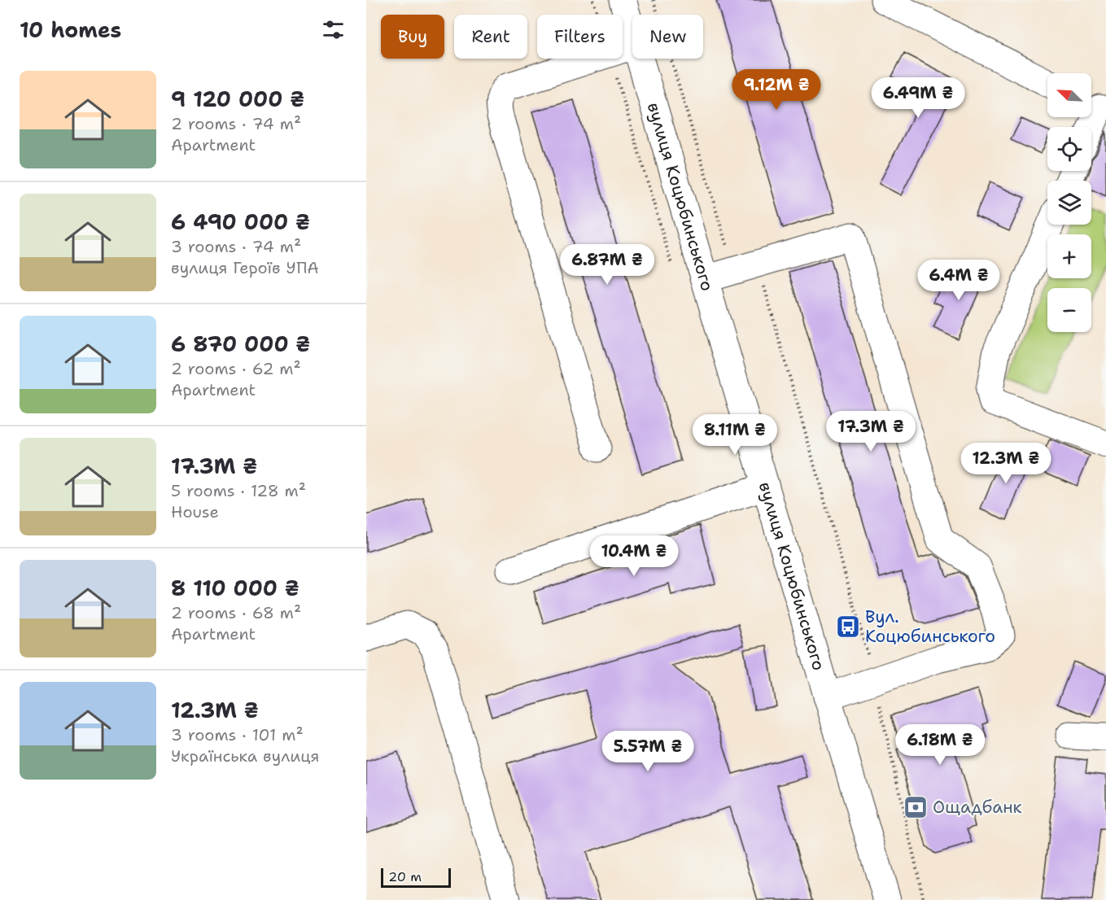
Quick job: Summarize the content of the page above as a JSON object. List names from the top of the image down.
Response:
{
  "streets": {
    "street": ["вулиця Коцюбинського"]
  },
  "places": {
    "bus stop": ["Вул. Коцюбинського"],
    "bank": ["Ощадбанк"]
  },
  "scale_bar": "20 m",
  "north": "top left",
  "page": {
    "heading": "10 homes",
    "chip": [
      "Buy",
      "Rent",
      "Filters",
      "New"
    ],
    "list": [
      {
        "name": "9 120 000 ₴",
        "note": "2 rooms · 74 m² · Apartment"
      },
      {
        "name": "6 490 000 ₴",
        "note": "3 rooms · 74 m² · вулиця Героїв УПА"
      },
      {
        "name": "6 870 000 ₴",
        "note": "2 rooms · 62 m² · Apartment"
      },
      {
        "name": "17.3M ₴",
        "note": "5 rooms · 128 m² · House"
      },
      {
        "name": "8 110 000 ₴",
        "note": "2 rooms · 68 m² · Apartment"
      },
      {
        "name": "12.3M ₴",
        "note": "3 rooms · 101 m² · Українська вулиця"
      }
    ],
    "price": [
      "9.12M ₴",
      "6.49M ₴",
      "6.87M ₴",
      "6.4M ₴",
      "17.3M ₴",
      "8.11M ₴",
      "12.3M ₴",
      "10.4M ₴",
      "6.18M ₴",
      "5.57M ₴"
    ],
    "map_buttons": ["+", "−"],
    "scale": "20 m"
  }
}
